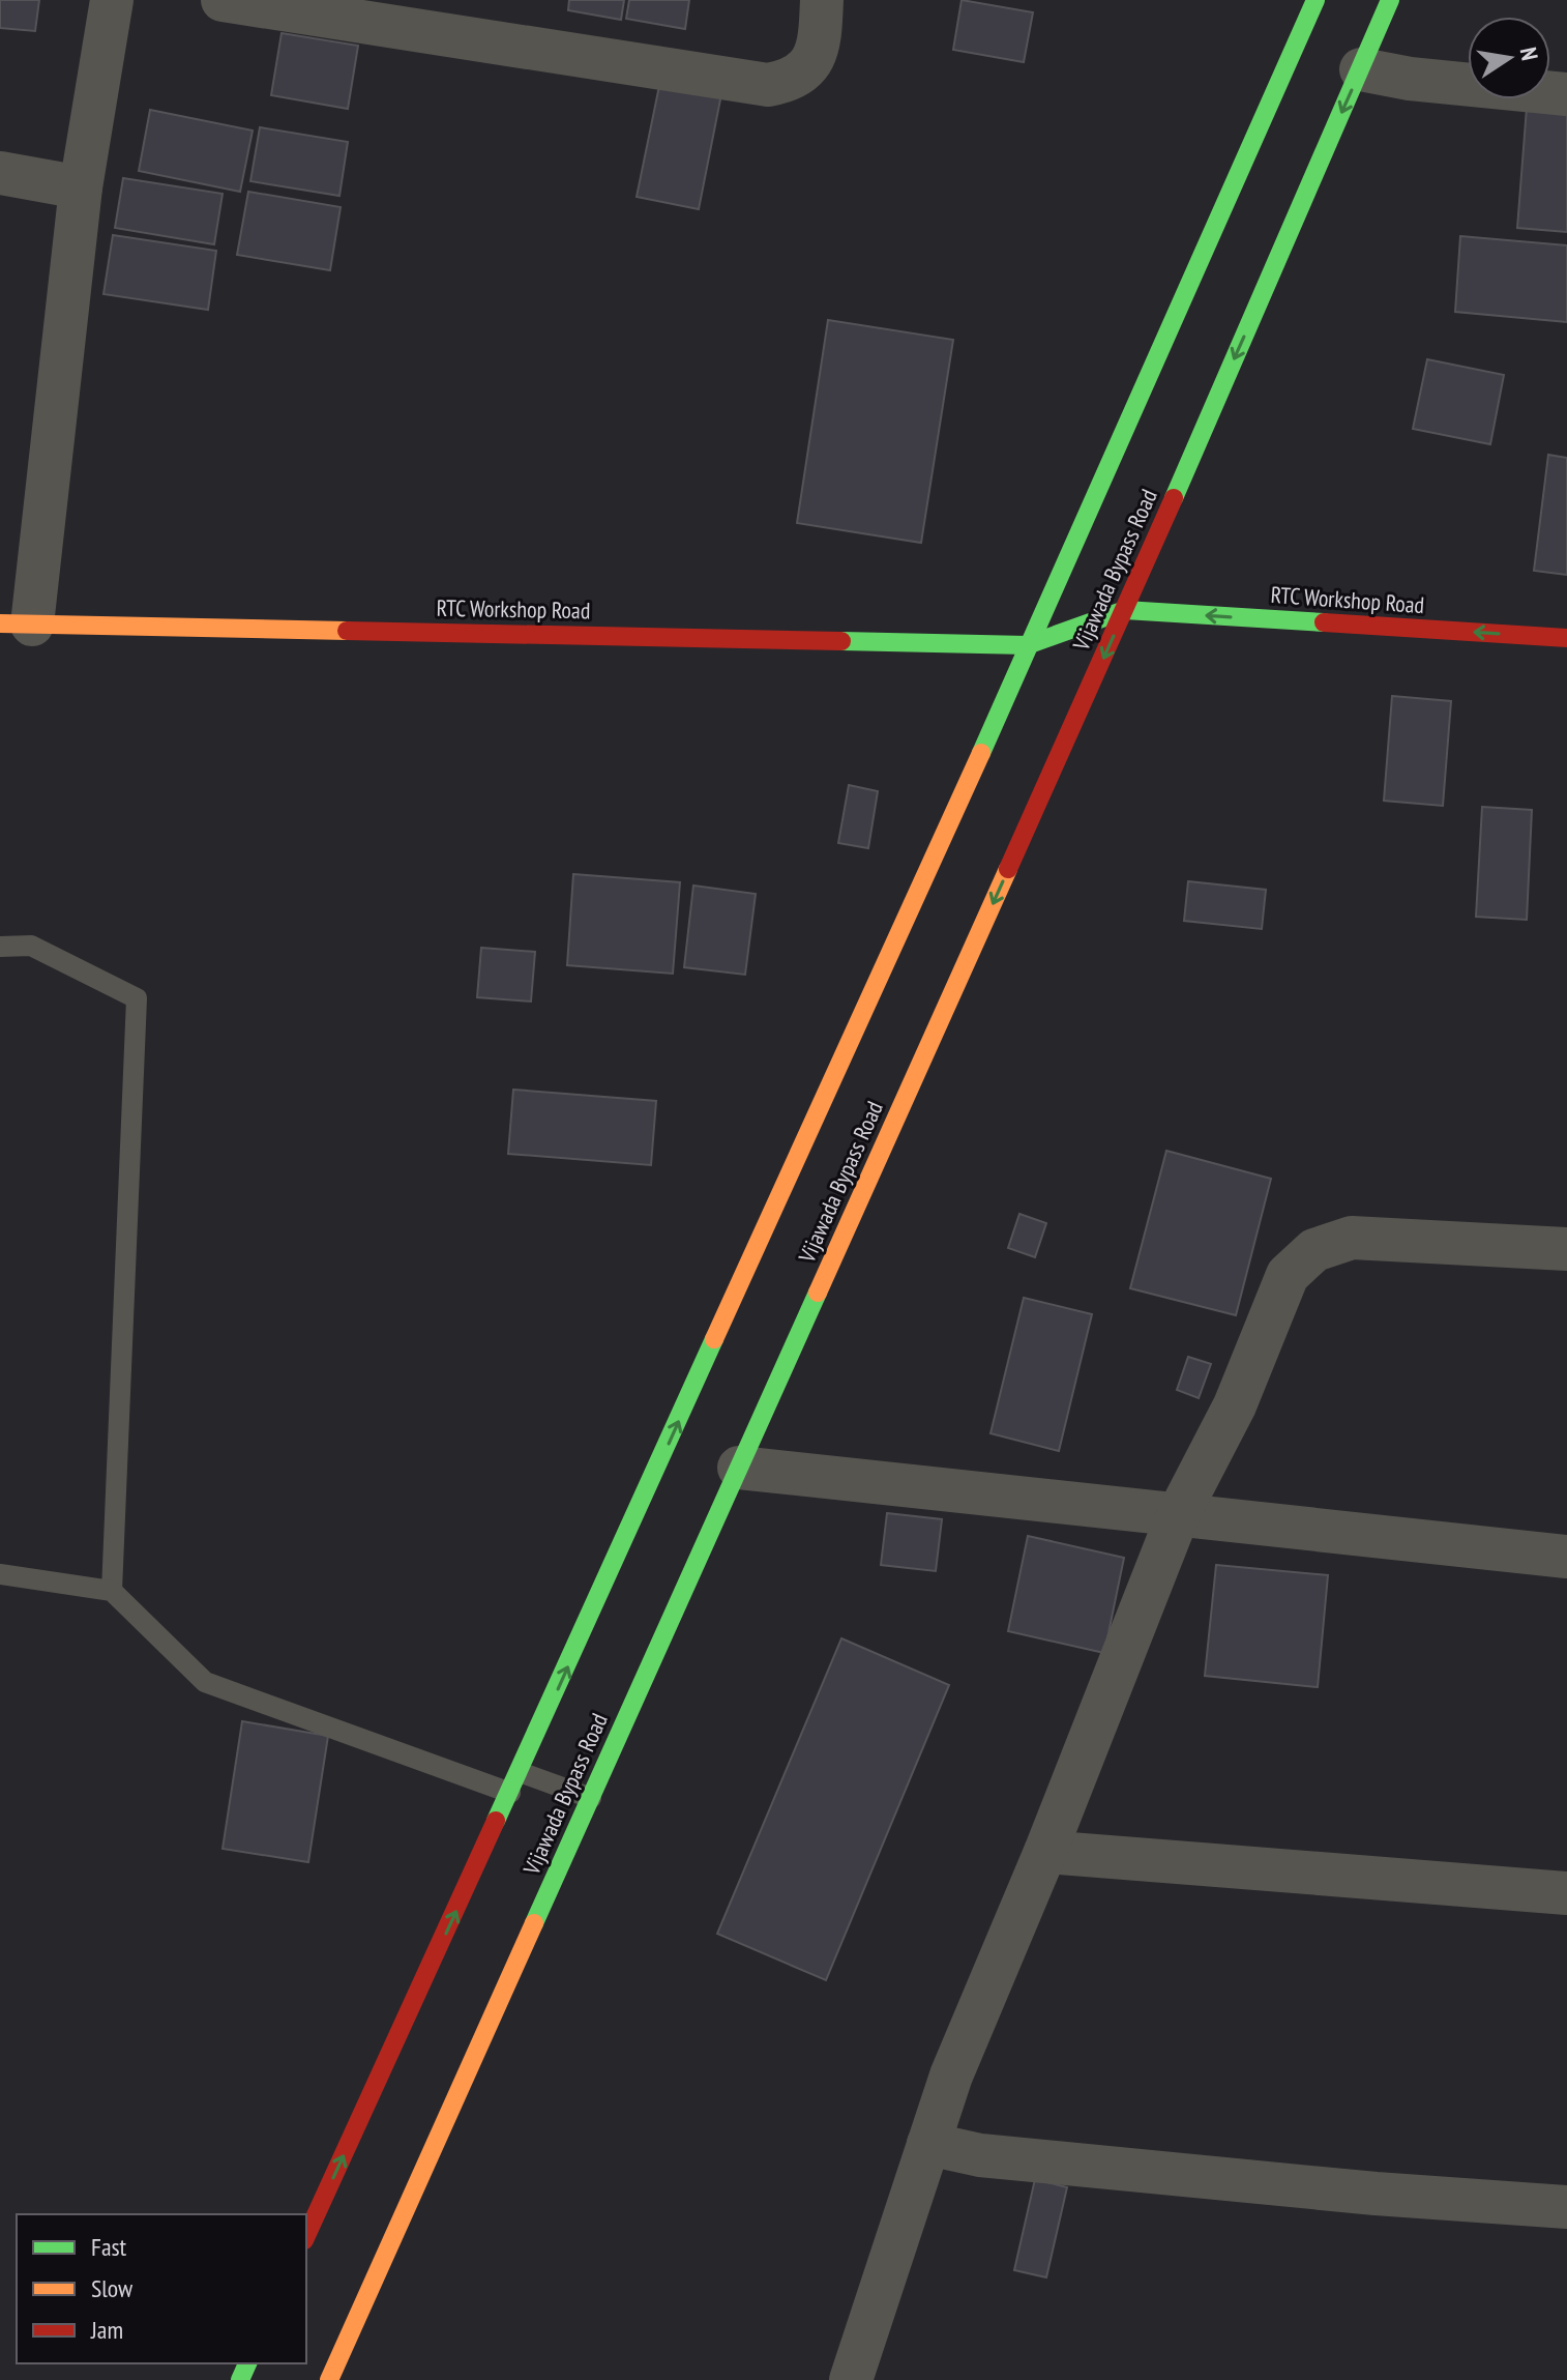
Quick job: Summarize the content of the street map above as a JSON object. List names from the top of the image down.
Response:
{
  "streets": {
    "main road": ["Vijawada Bypass Road", "RTC Workshop Road"]
  },
  "crossings": [
    ["Vijawada Bypass Road", "RTC Workshop Road"]
  ],
  "legend": ["Fast", "Slow", "Jam"],
  "north": "right"
}
